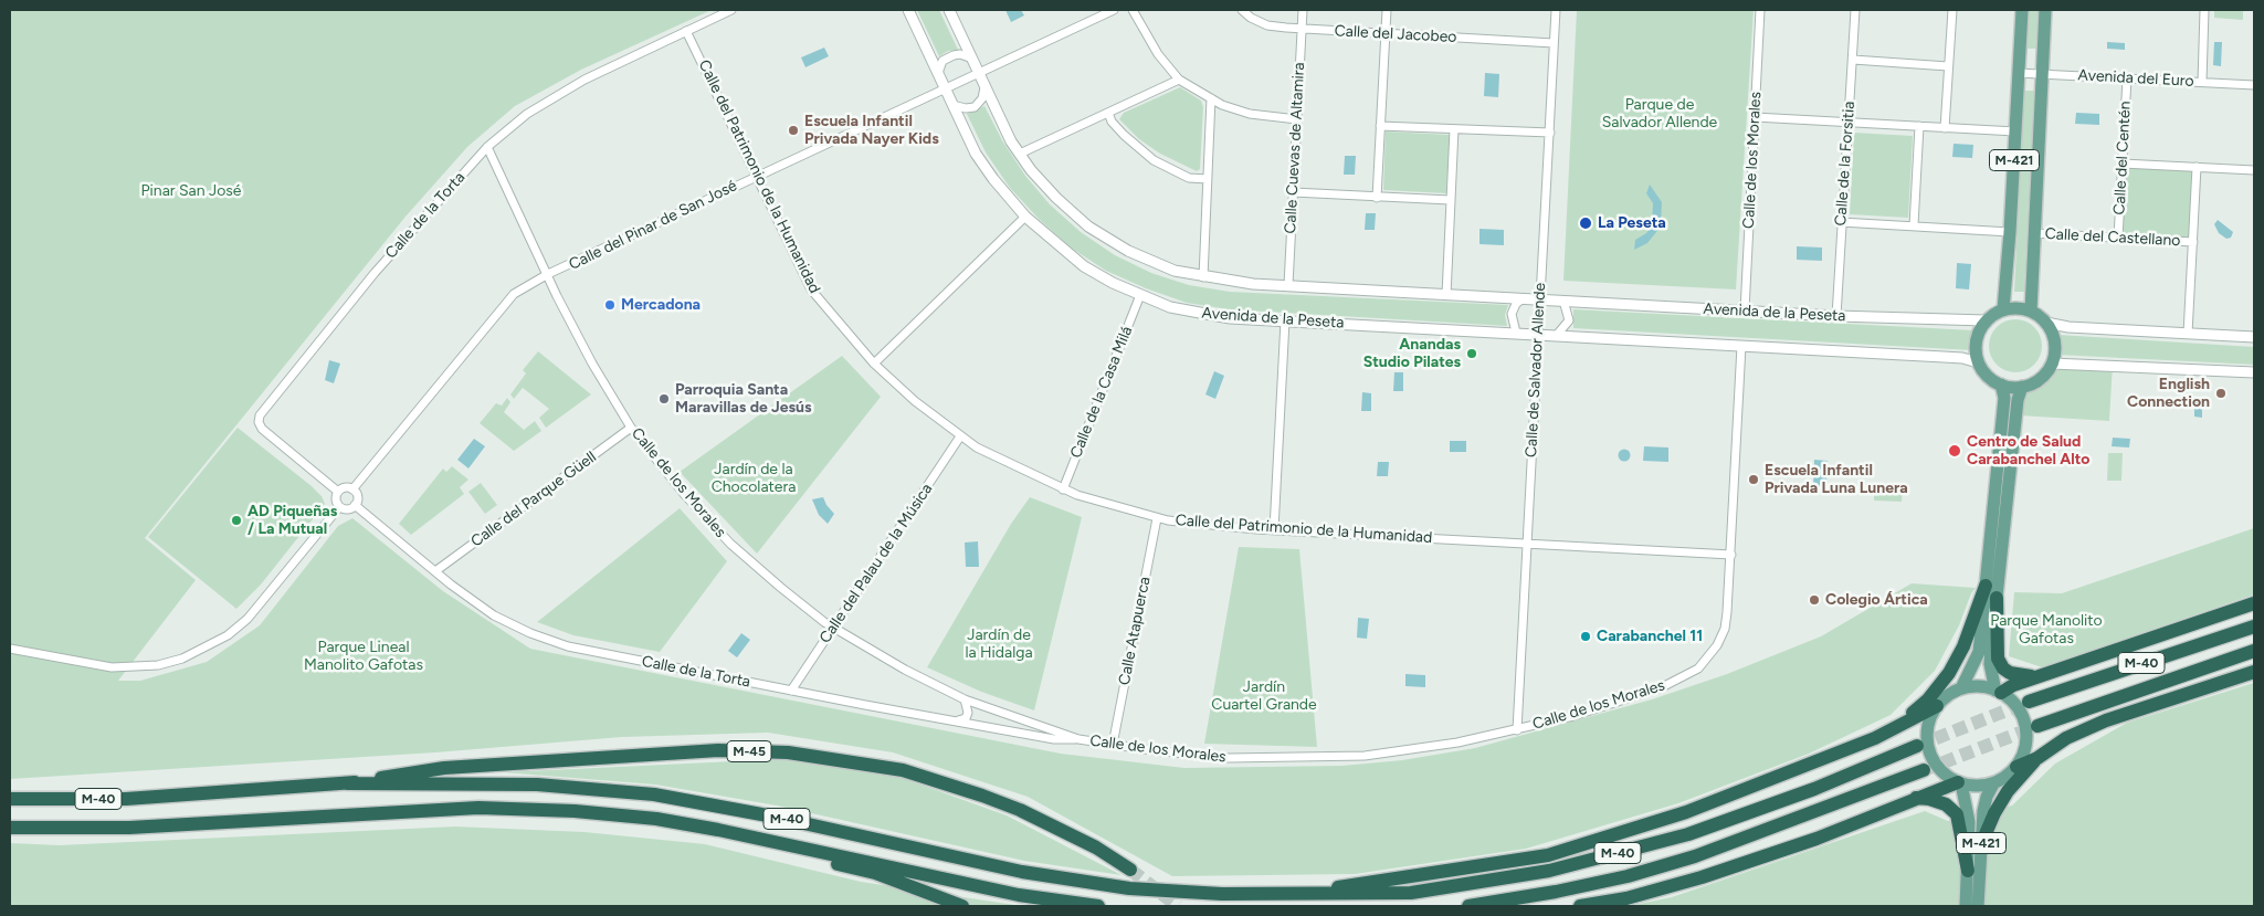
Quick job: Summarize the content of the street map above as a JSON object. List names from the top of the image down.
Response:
{
  "streets": {
    "highway": ["M-40", "M-45"],
    "main road": ["M-421"],
    "street": [
      "Calle del Jacobeo",
      "Avenida del Euro",
      "Calle Cuevas de Altamira",
      "Calle del Centén",
      "Calle de los Morales",
      "Calle de la Forsitia",
      "Calle del Patrimonio de la Humanidad",
      "Calle de la Torta",
      "Calle del Pinar de San José",
      "Calle del Castellano",
      "Avenida de la Peseta",
      "Calle de Salvador Allende",
      "Calle de la Casa Milá",
      "Calle del Parque Güell",
      "Calle del Palau de la Música",
      "Calle Atapuerca"
    ]
  },
  "crossings": [
    ["Calle del Jacobeo", "Calle Cuevas de Altamira"],
    ["Calle del Jacobeo", "Calle de Salvador Allende"],
    ["Avenida del Euro", "Calle del Centén"],
    ["Avenida del Euro", "M-421"],
    ["Calle Cuevas de Altamira", "Avenida de la Peseta"],
    ["Calle del Centén", "Calle del Castellano"],
    ["Calle de los Morales", "Calle del Patrimonio de la Humanidad"],
    ["Calle de los Morales", "Calle de la Torta"],
    ["Calle de los Morales", "Calle del Pinar de San José"],
    ["Calle de los Morales", "Avenida de la Peseta"],
    ["Calle de los Morales", "Calle de Salvador Allende"],
    ["Calle de los Morales", "Calle del Parque Güell"],
    ["Calle de los Morales", "Calle del Palau de la Música"],
    ["Calle de los Morales", "Calle Atapuerca"],
    ["M-421", "Avenida de la Peseta"],
    ["Calle de la Forsitia", "Avenida de la Peseta"],
    ["Calle del Patrimonio de la Humanidad", "Calle de la Torta"],
    ["Calle del Patrimonio de la Humanidad", "Calle del Pinar de San José"],
    ["Calle del Patrimonio de la Humanidad", "Calle de Salvador Allende"],
    ["Calle del Patrimonio de la Humanidad", "Calle de la Casa Milá"],
    ["Calle del Patrimonio de la Humanidad", "Calle del Palau de la Música"],
    ["Calle del Patrimonio de la Humanidad", "Calle Atapuerca"],
    ["Calle de la Torta", "Calle del Pinar de San José"],
    ["Calle de la Torta", "Calle del Parque Güell"],
    ["Calle de la Torta", "Calle del Palau de la Música"],
    ["Calle del Pinar de San José", "Avenida de la Peseta"],
    ["Avenida de la Peseta", "Calle de Salvador Allende"],
    ["Avenida de la Peseta", "Calle de la Casa Milá"],
    ["M-40", "M-45"]
  ],
  "parks": [
    "Parque de Salvador Allende",
    "Pinar San José",
    "Jardín de la Chocolatera",
    "Parque Manolito Gafotas",
    "Jardín de la Hidalga",
    "Parque Lineal Manolito Gafotas",
    "Jardín Cuartel Grande"
  ],
  "places": [
    "Escuela Infantil Privada Nayer Kids",
    "La Peseta",
    "Mercadona",
    "Anandas Studio Pilates",
    "English Connection",
    "Parroquia Santa Maravillas de Jesús",
    "Centro de Salud Carabanchel Alto",
    "Escuela Infantil Privada Luna Lunera",
    "AD Piqueñas / La Mutual",
    "Colegio Ártica",
    "Carabanchel 11"
  ]
}
